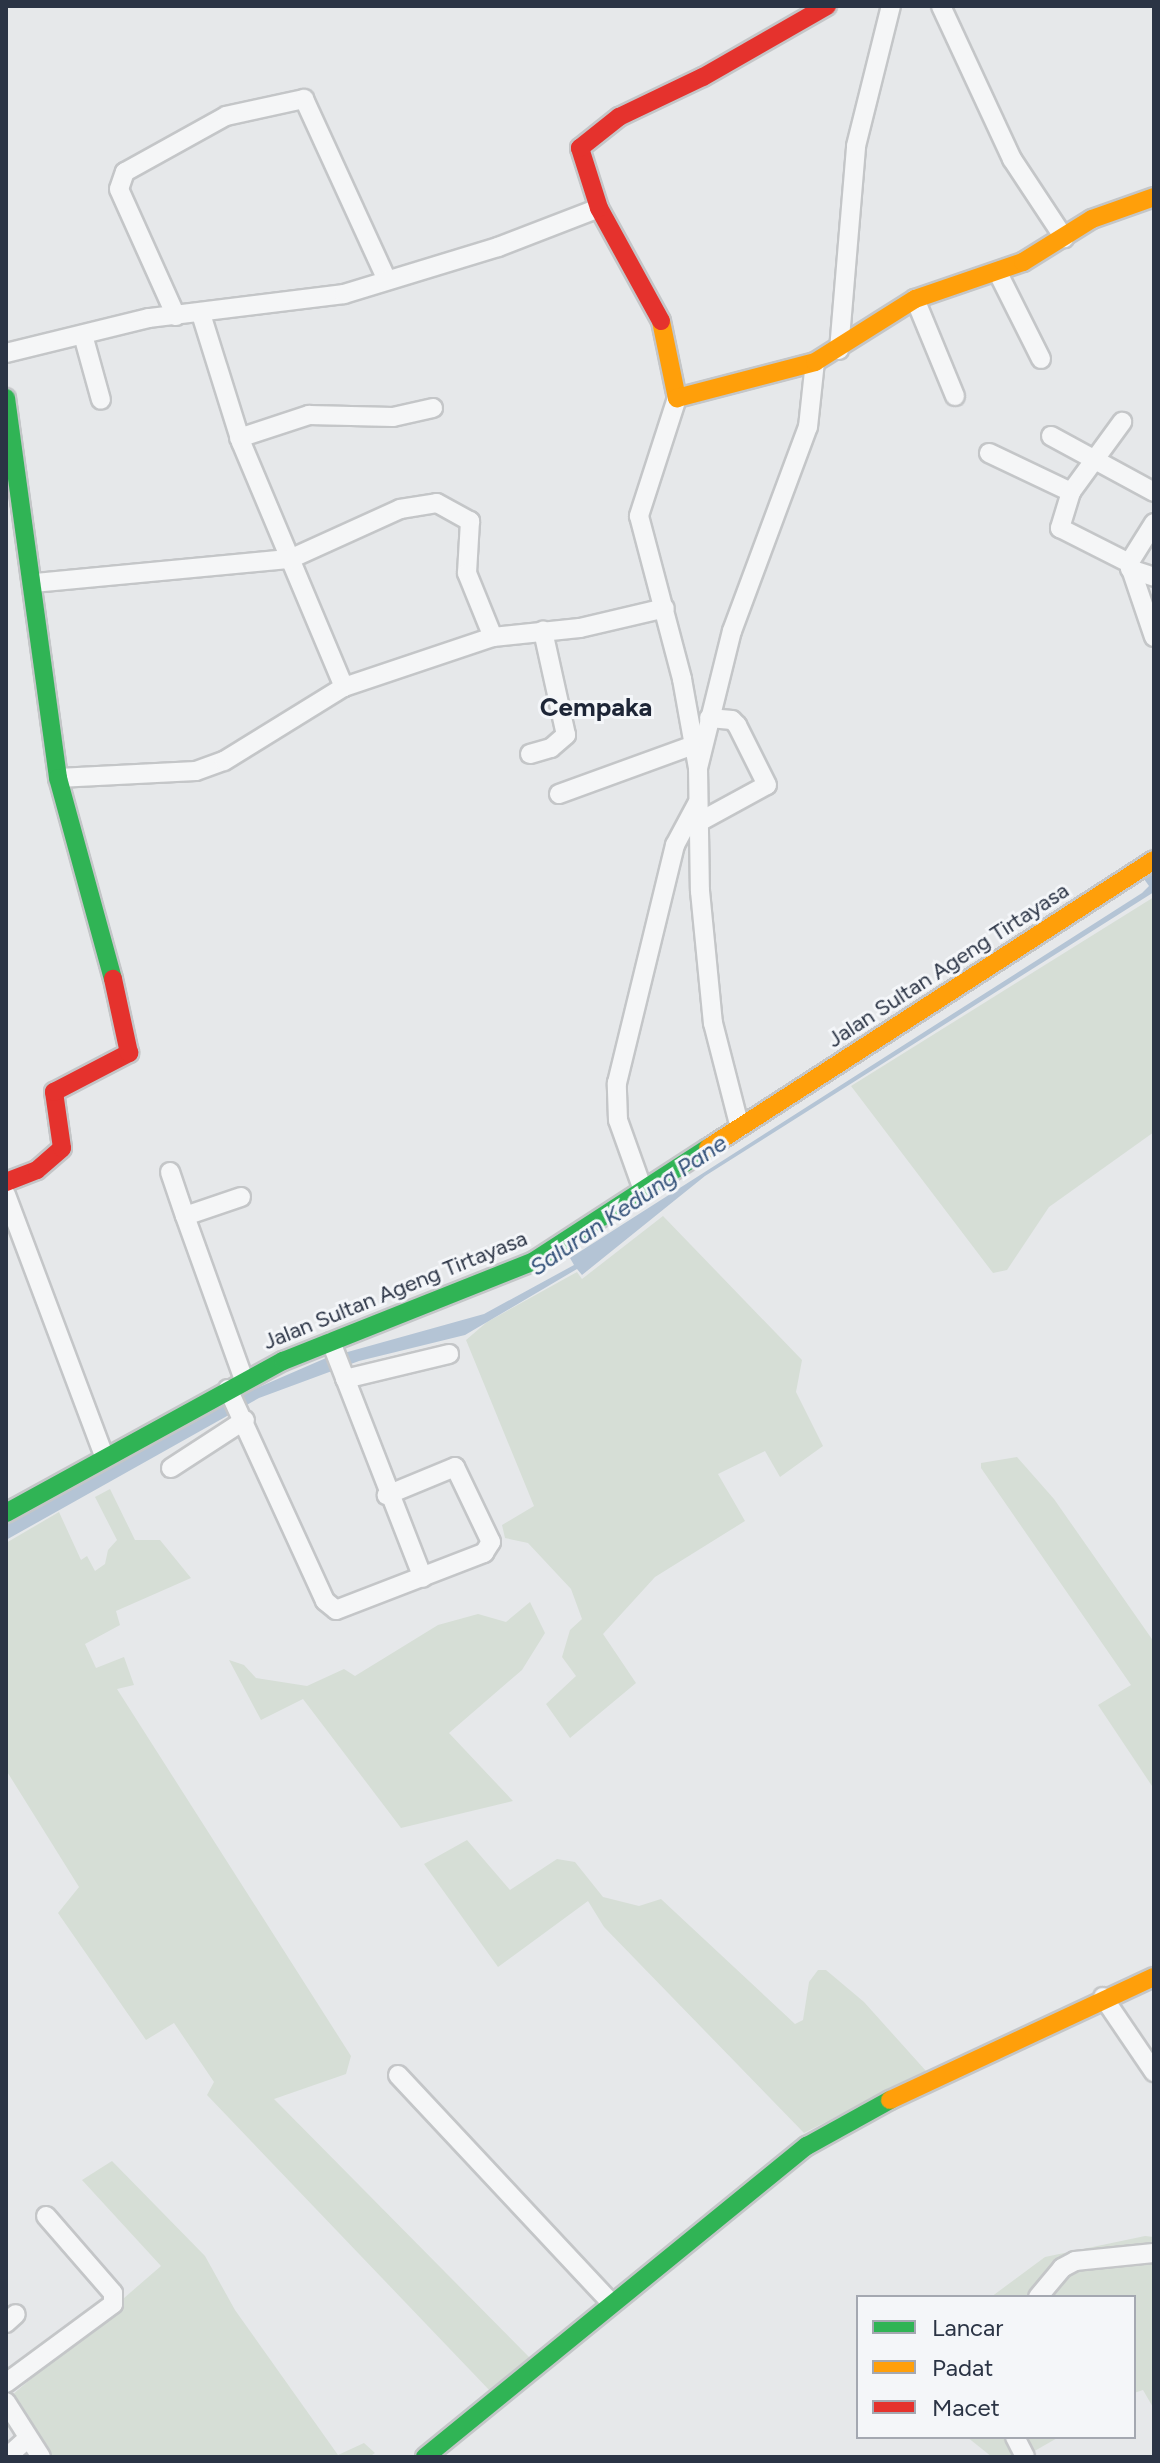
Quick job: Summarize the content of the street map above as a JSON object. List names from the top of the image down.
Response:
{
  "streets": {
    "street": ["Jalan Sultan Ageng Tirtayasa"]
  },
  "districts": ["Cempaka"],
  "water": ["Saluran Kedung Pane"],
  "legend": ["Lancar", "Padat", "Macet"]
}
